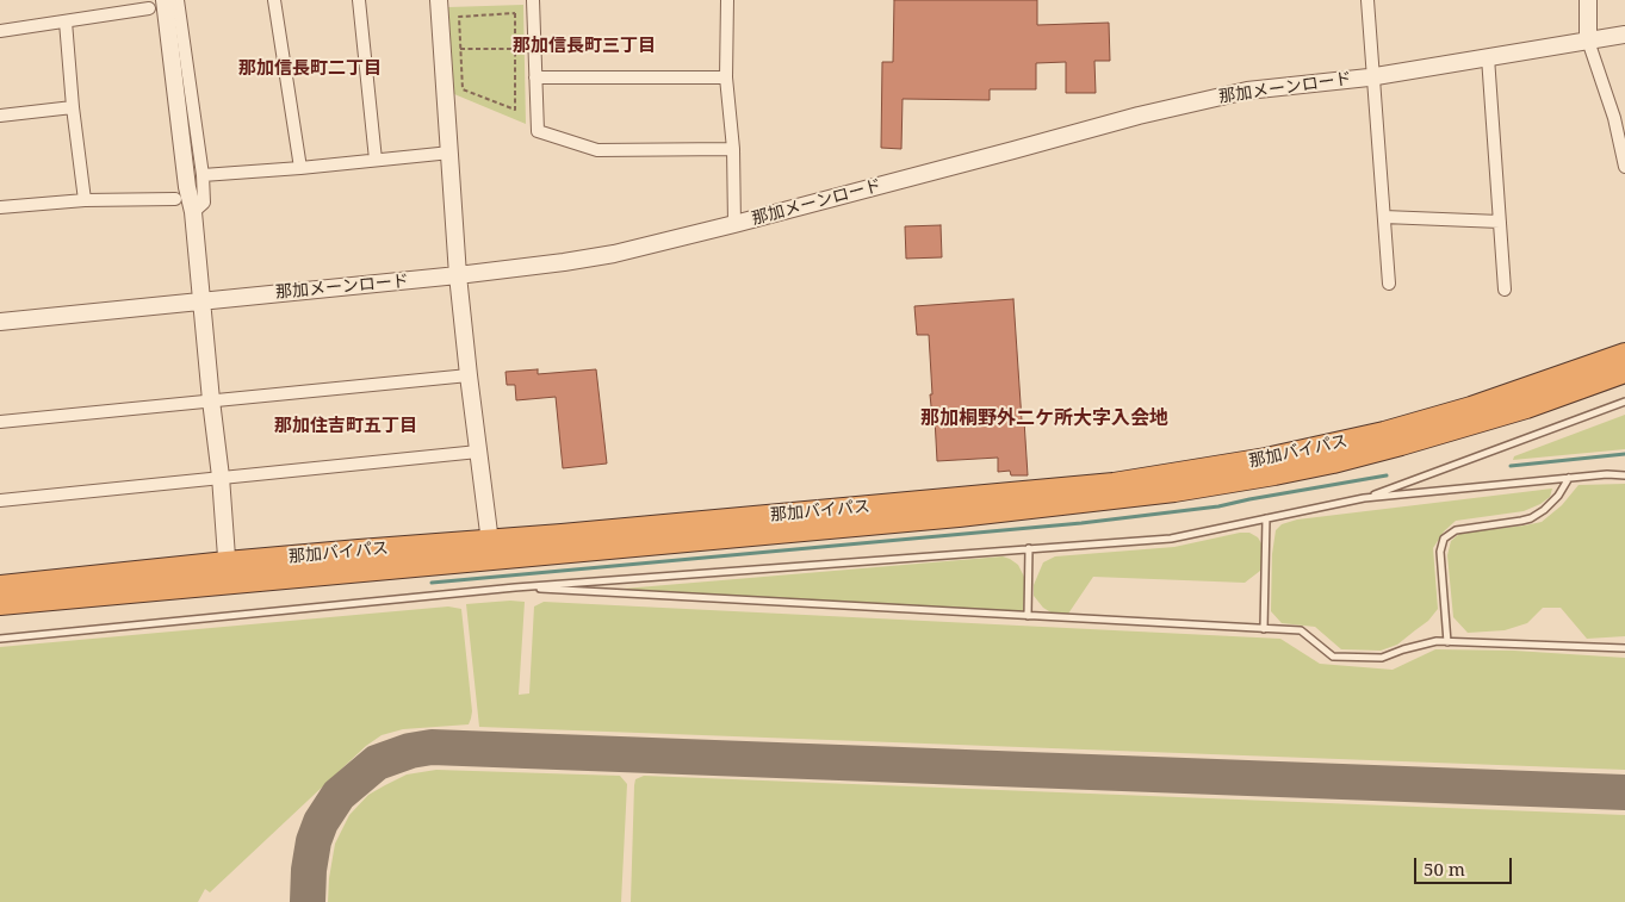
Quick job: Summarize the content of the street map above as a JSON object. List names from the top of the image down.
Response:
{
  "streets": {
    "highway": ["那加バイパス"],
    "street": ["那加メーンロード"]
  },
  "districts": [
    "那加信長町三丁目",
    "那加信長町二丁目",
    "那加桐野外二ケ所大字入会地",
    "那加住吉町五丁目"
  ],
  "scale_bar": "50 m"
}
